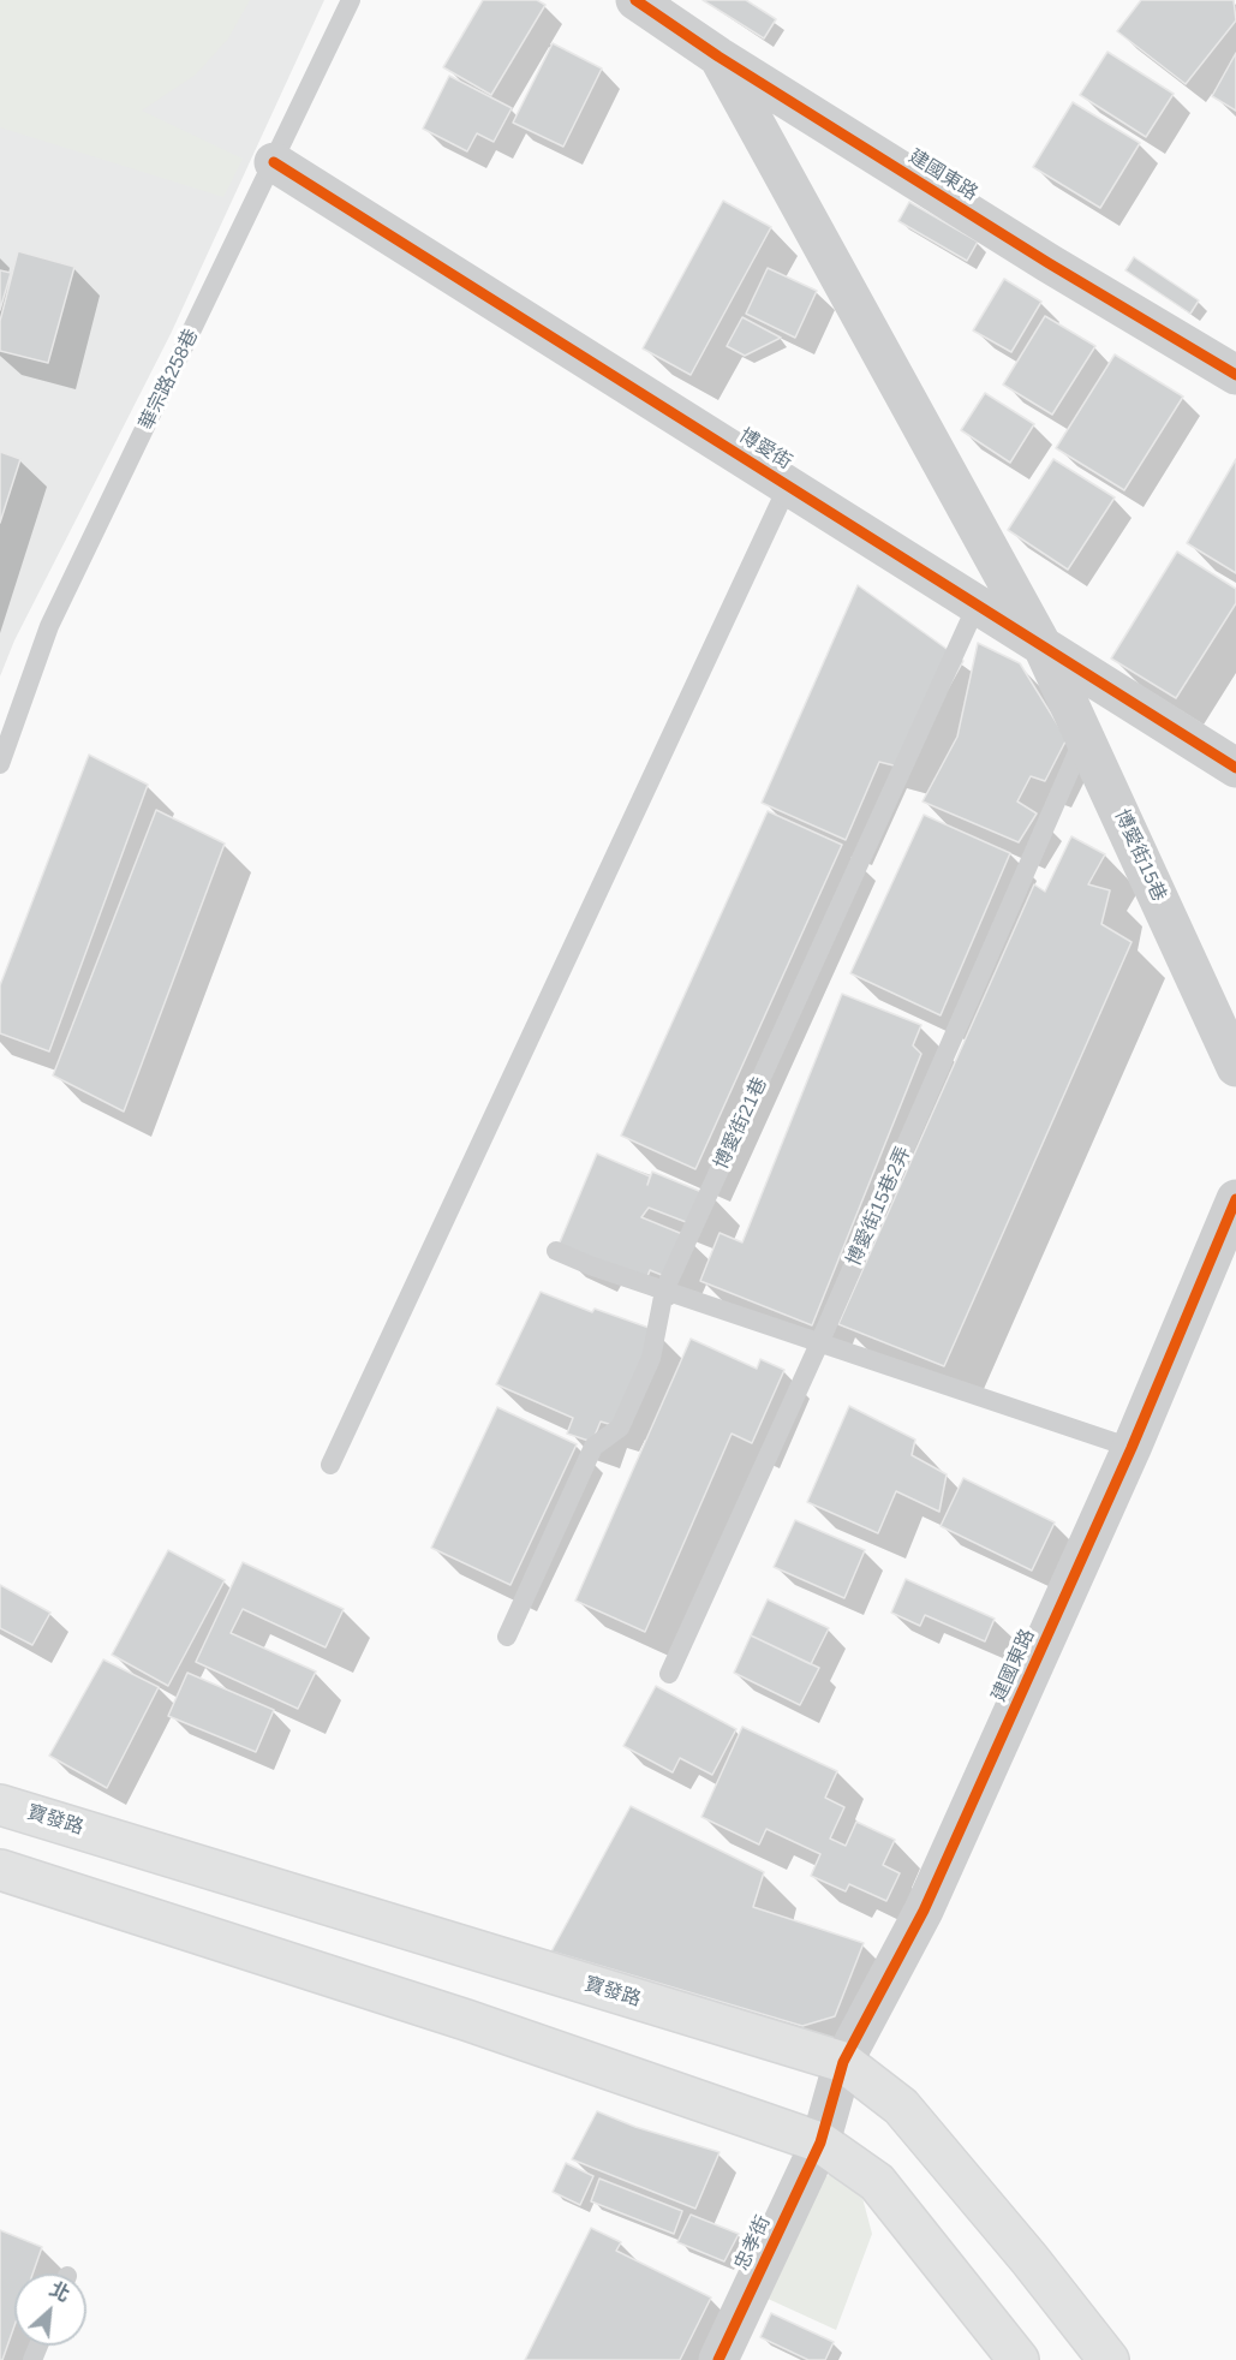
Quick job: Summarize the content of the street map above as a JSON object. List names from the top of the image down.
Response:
{
  "streets": {
    "main road": ["寶發路"],
    "street": [
      "建國東路",
      "博愛街",
      "博愛街15巷",
      "忠孝街"
    ],
    "lane": ["華宗路258巷", "博愛街21巷", "博愛街15巷2弄"]
  },
  "crossings": [
    ["建國東路", "博愛街"],
    ["建國東路", "博愛街15巷"],
    ["建國東路", "寶發路"],
    ["建國東路", "忠孝街"],
    ["華宗路258巷", "博愛街"],
    ["博愛街", "博愛街15巷"],
    ["博愛街", "博愛街21巷"],
    ["博愛街15巷", "博愛街15巷2弄"]
  ],
  "north": "top right"
}
